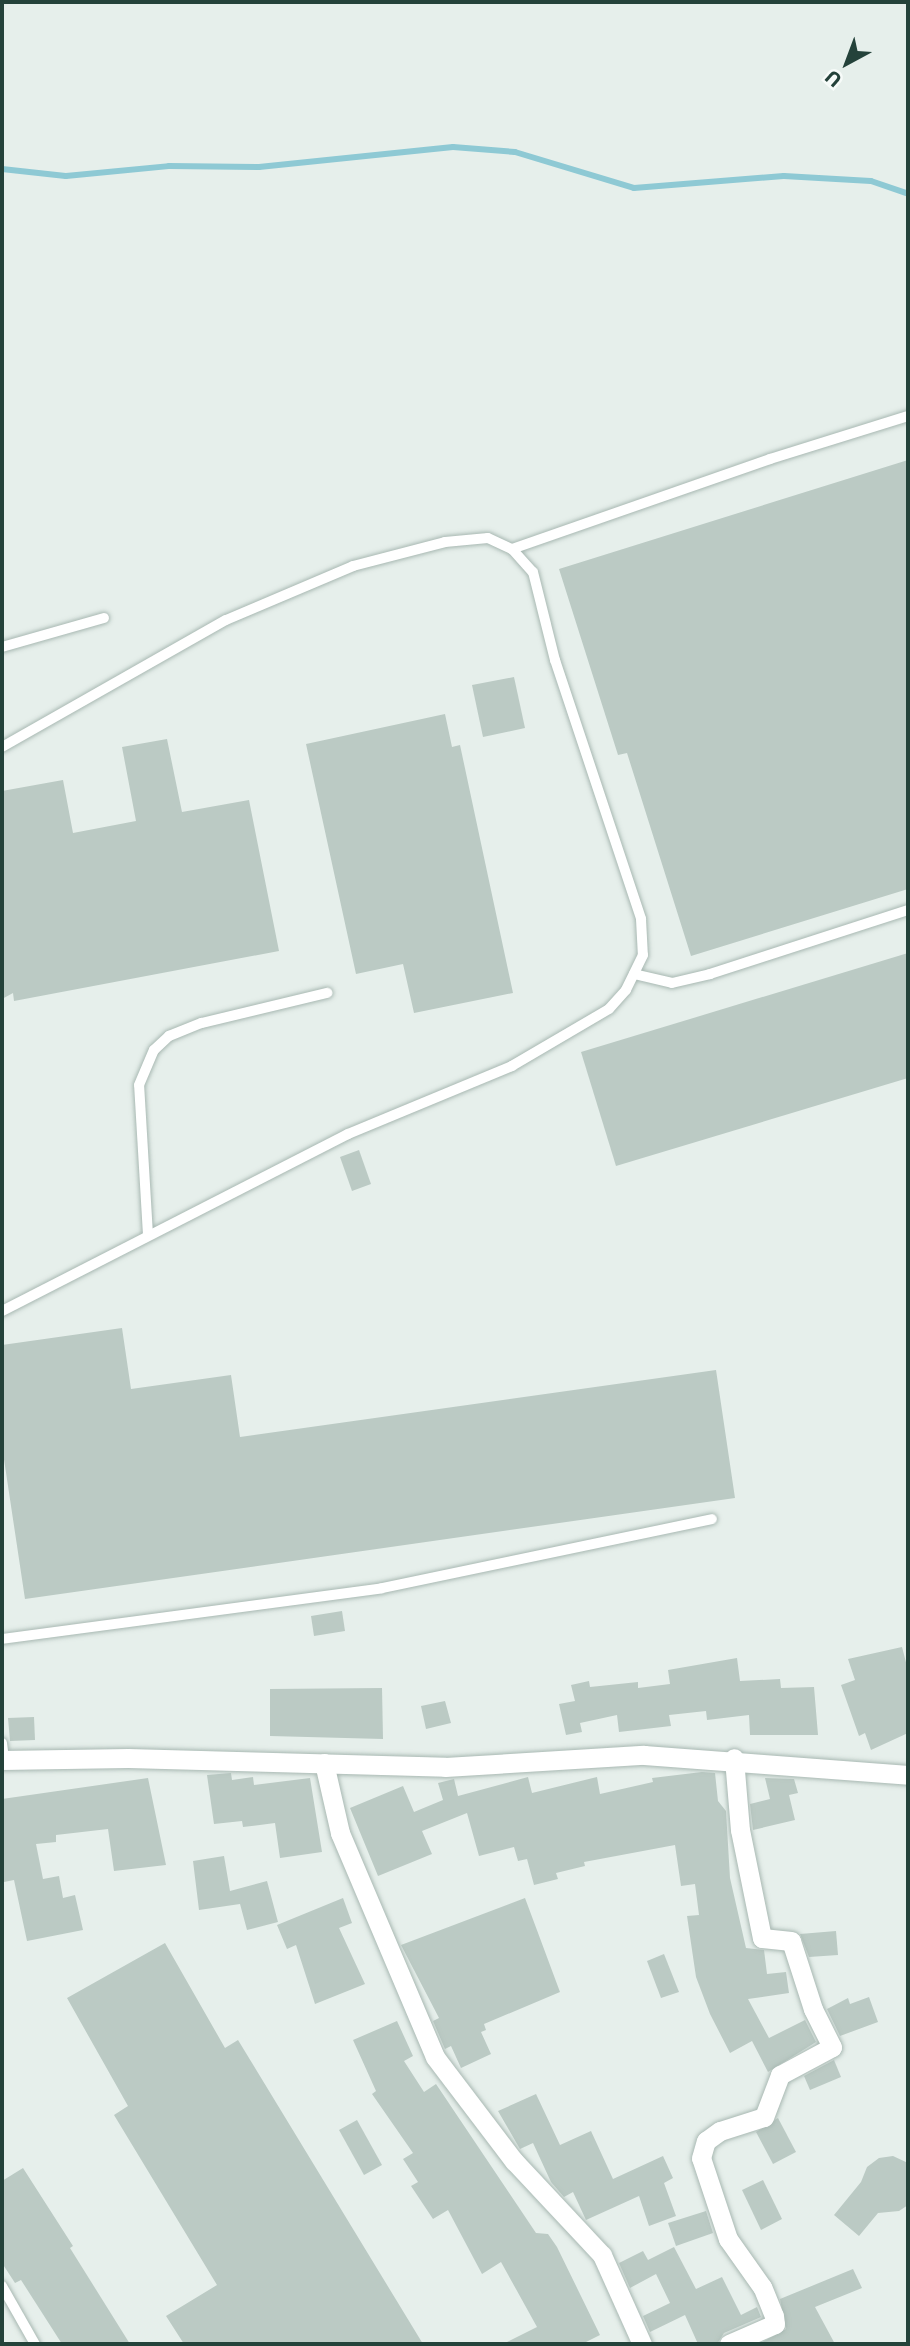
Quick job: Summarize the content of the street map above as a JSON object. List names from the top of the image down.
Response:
{
  "north": "bottom left"
}
